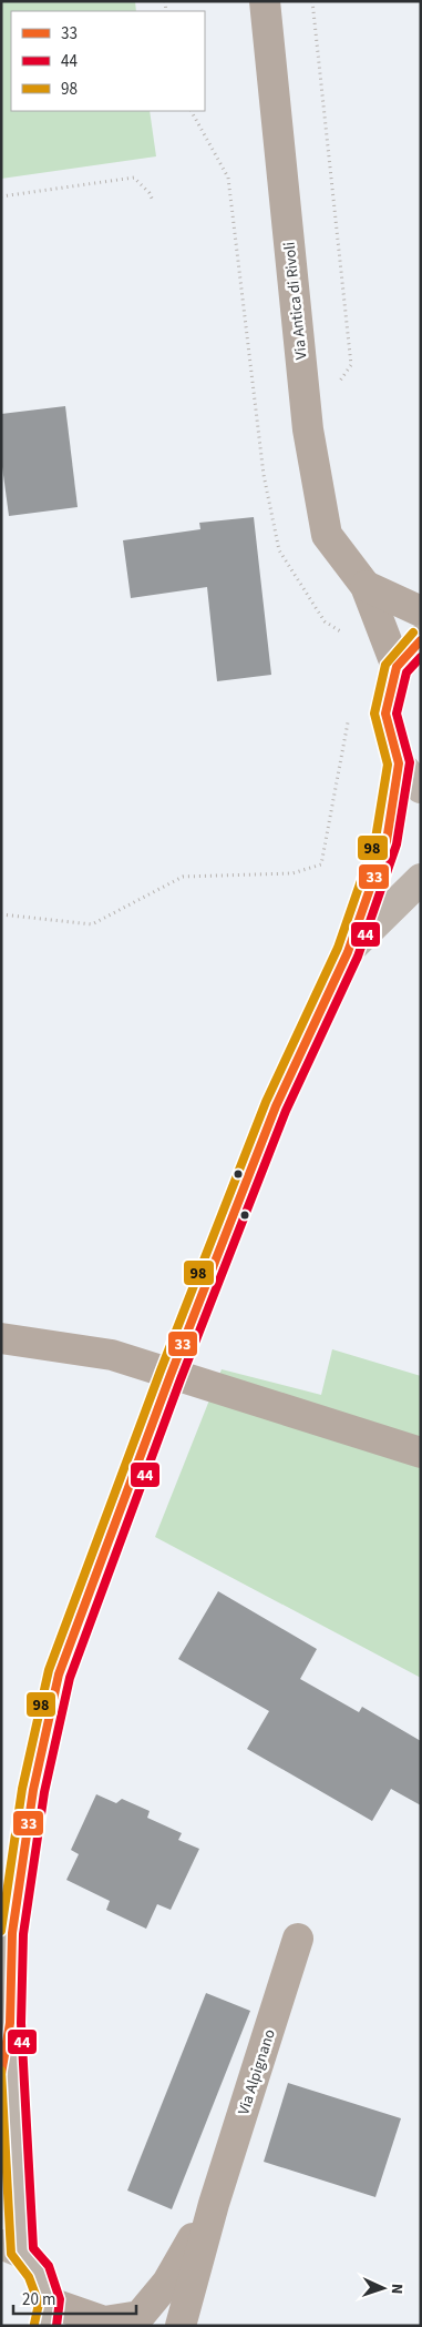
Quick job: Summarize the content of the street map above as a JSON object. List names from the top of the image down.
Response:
{
  "streets": {
    "street": ["Via Antica di Rivoli", "Via Alpignano"]
  },
  "lines": ["transit line 98", "transit line 33", "transit line 44"],
  "legend": ["33", "44", "98"],
  "scale_bar": "20 m",
  "north": "right"
}
